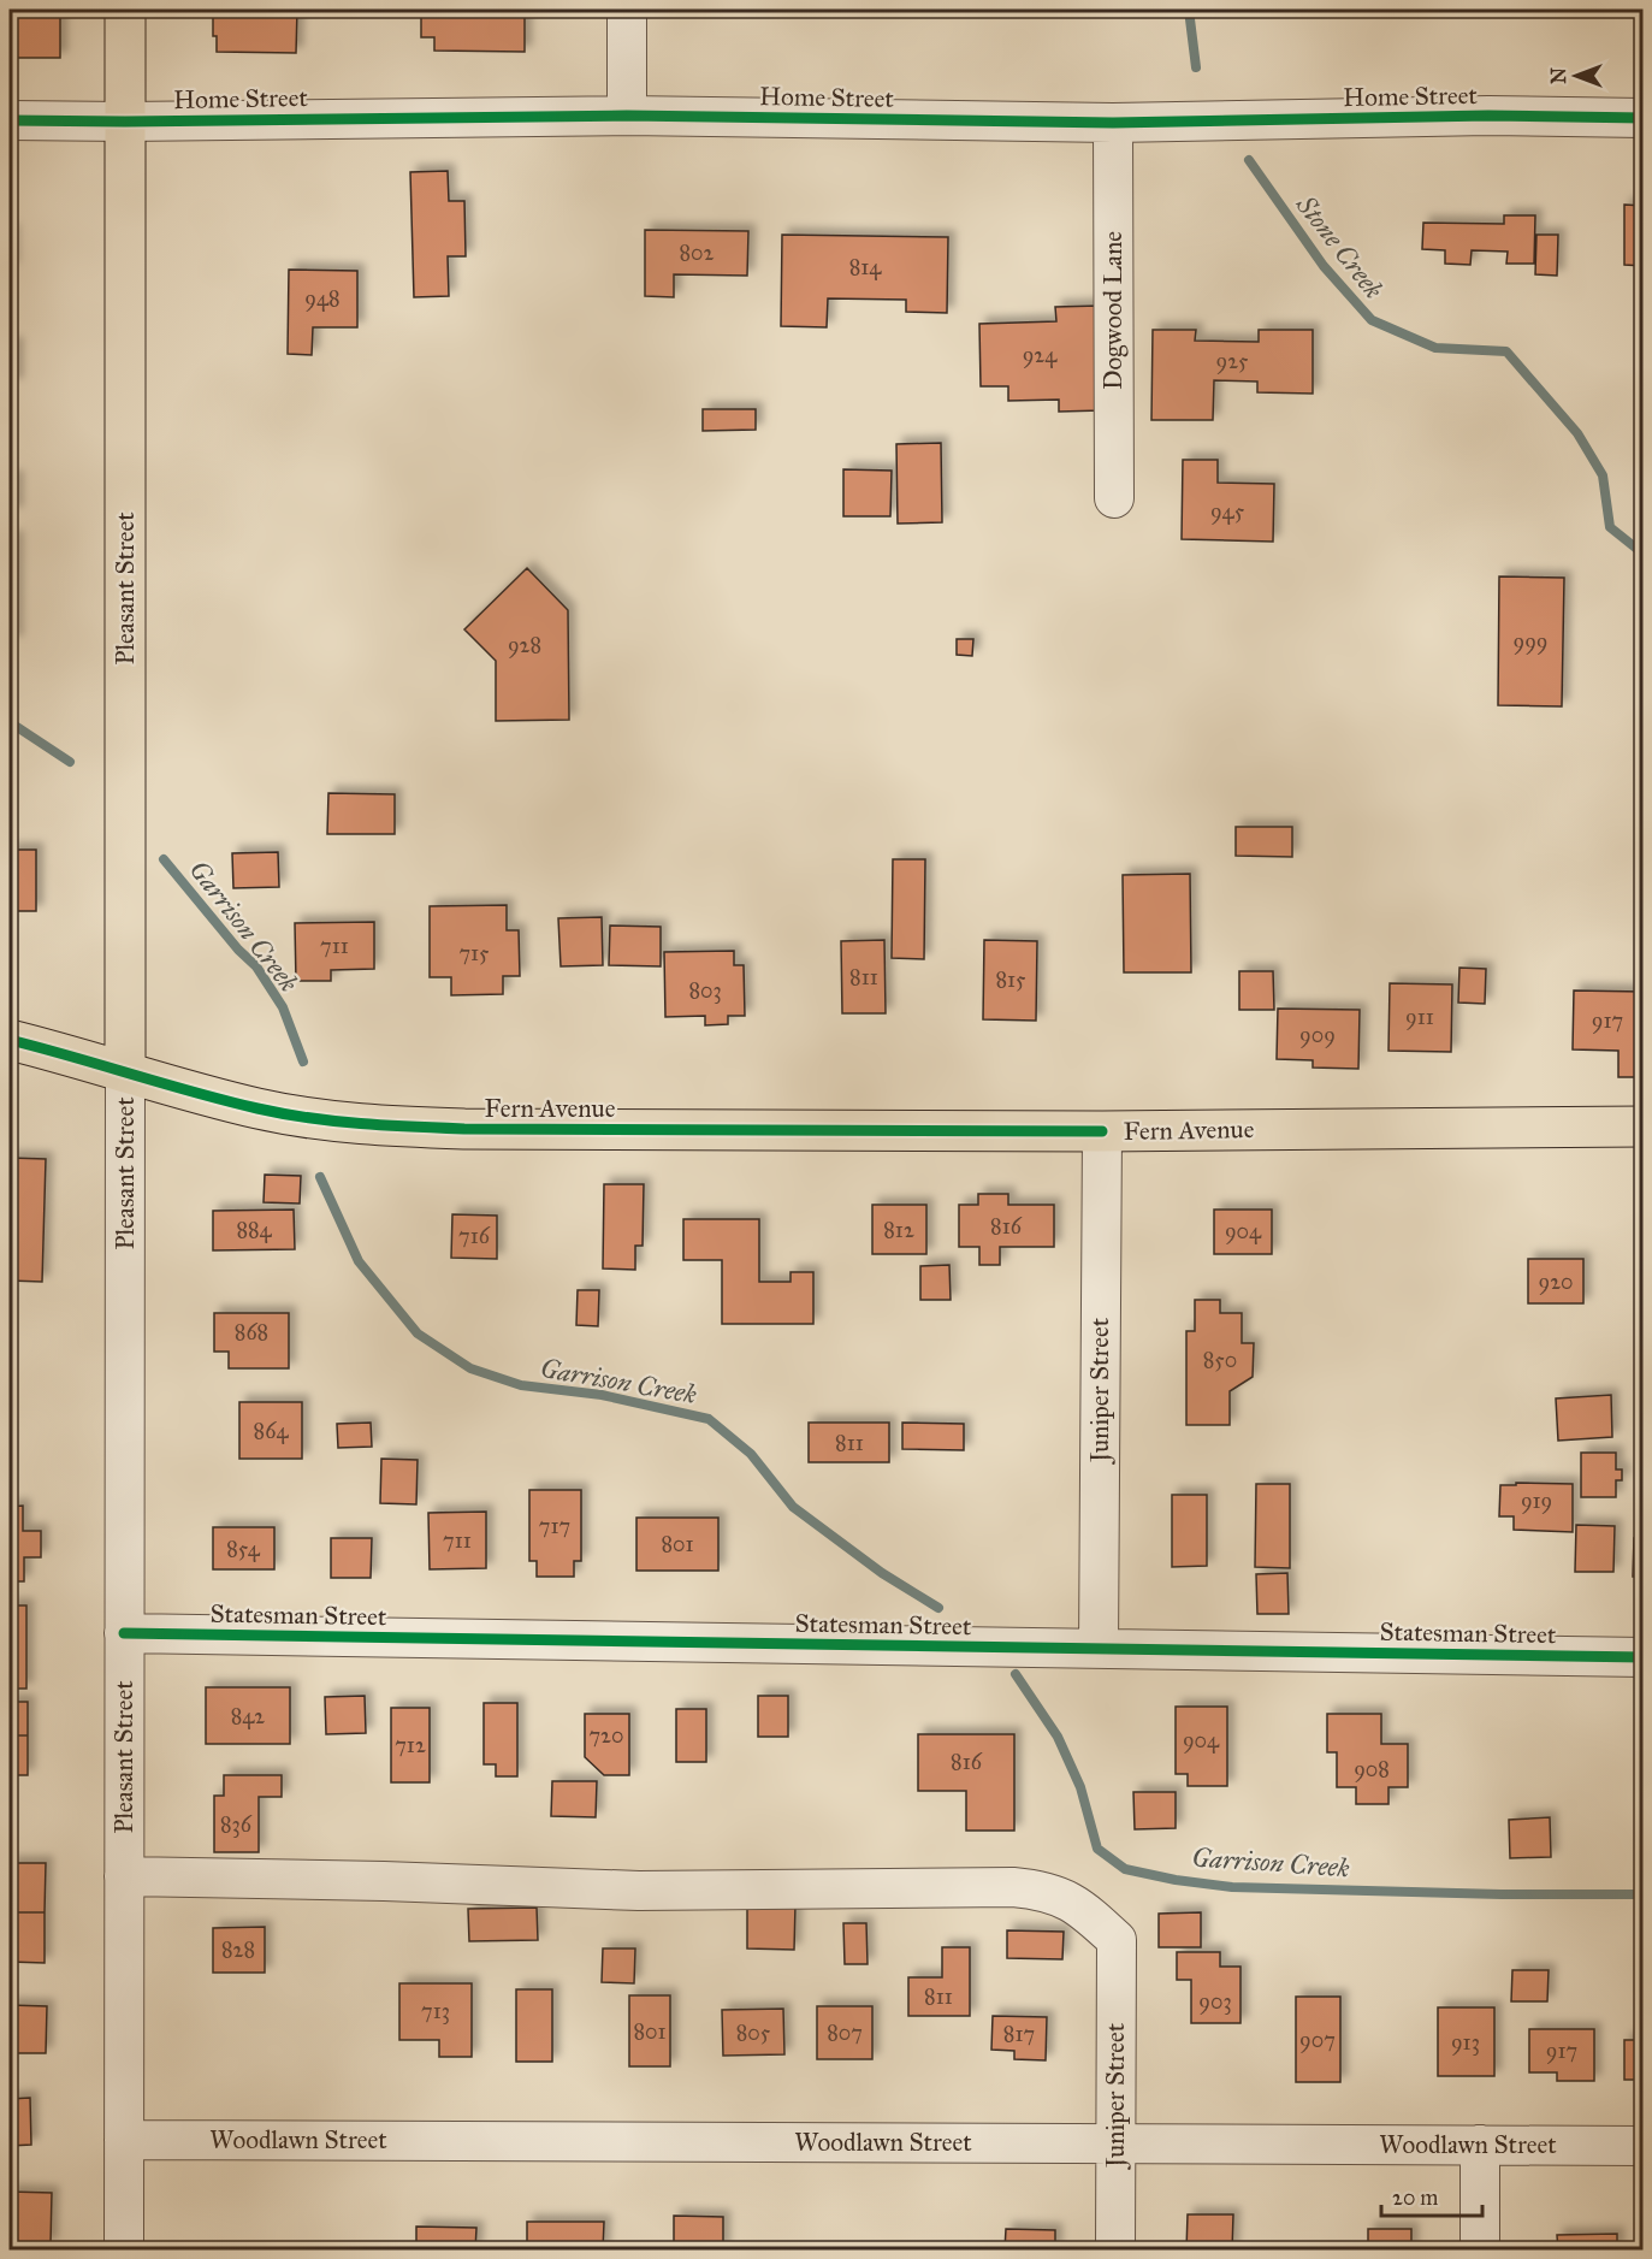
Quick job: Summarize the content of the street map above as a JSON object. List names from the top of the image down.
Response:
{
  "streets": {
    "main road": ["Pleasant Street", "Fern Avenue"],
    "street": [
      "Home Street",
      "Dogwood Lane",
      "Juniper Street",
      "Statesman Street",
      "Woodlawn Street"
    ]
  },
  "crossings": [
    ["Home Street", "Dogwood Lane"],
    ["Home Street", "Pleasant Street"],
    ["Pleasant Street", "Fern Avenue"],
    ["Pleasant Street", "Juniper Street"],
    ["Pleasant Street", "Statesman Street"],
    ["Pleasant Street", "Woodlawn Street"],
    ["Fern Avenue", "Juniper Street"],
    ["Juniper Street", "Statesman Street"],
    ["Juniper Street", "Woodlawn Street"]
  ],
  "water": ["Stone Creek", "Garrison Creek"],
  "house_numbers": [
    "802",
    "814",
    "948",
    "924",
    "925",
    "945",
    "999",
    "928",
    "711",
    "715",
    "811",
    "815",
    "803",
    "911",
    "917",
    "909",
    "816",
    "884",
    "812",
    "904",
    "716",
    "920",
    "868",
    "850",
    "864",
    "811",
    "919",
    "717",
    "711",
    "801",
    "854",
    "842",
    "720",
    "904",
    "712",
    "816",
    "908",
    "836",
    "828",
    "811",
    "903",
    "713",
    "801",
    "805",
    "807",
    "817",
    "907",
    "913",
    "917"
  ],
  "scale_bar": "20 m",
  "north": "left"
}
